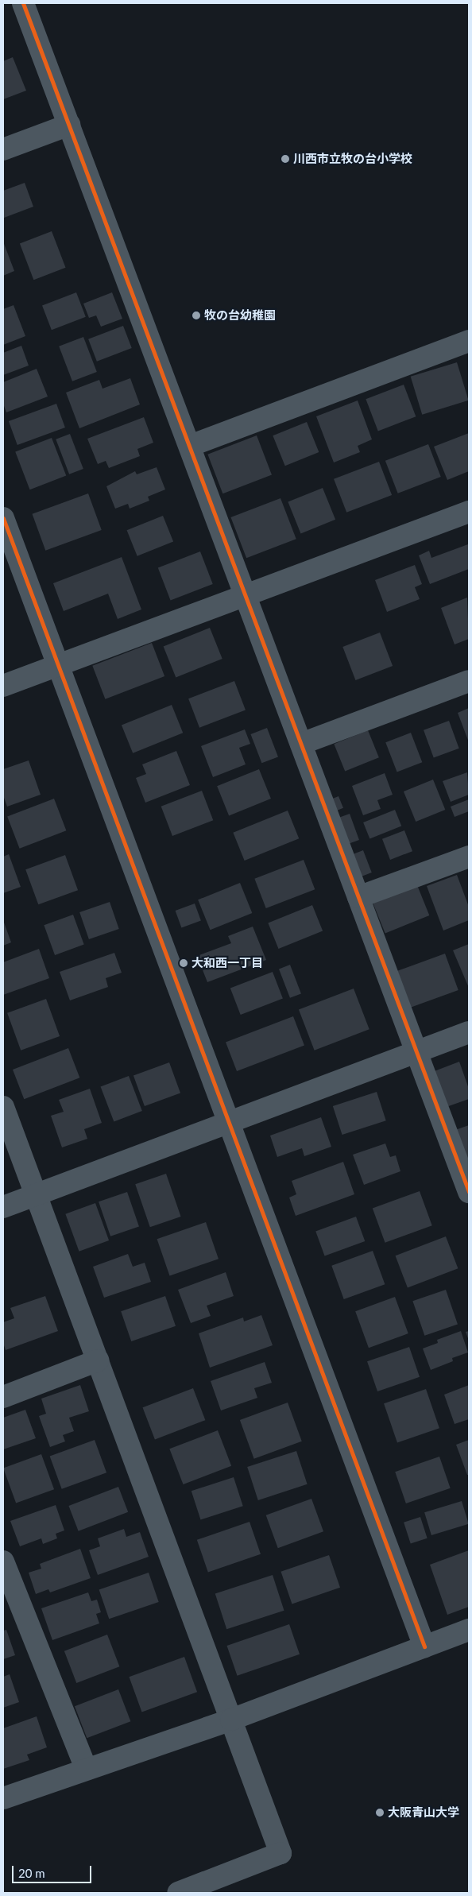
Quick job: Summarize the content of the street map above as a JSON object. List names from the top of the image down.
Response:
{
  "places": [
    "川西市立牧の台小学校",
    "牧の台幼稚園",
    "大和西一丁目",
    "大阪青山大学"
  ],
  "scale_bar": "20 m"
}
